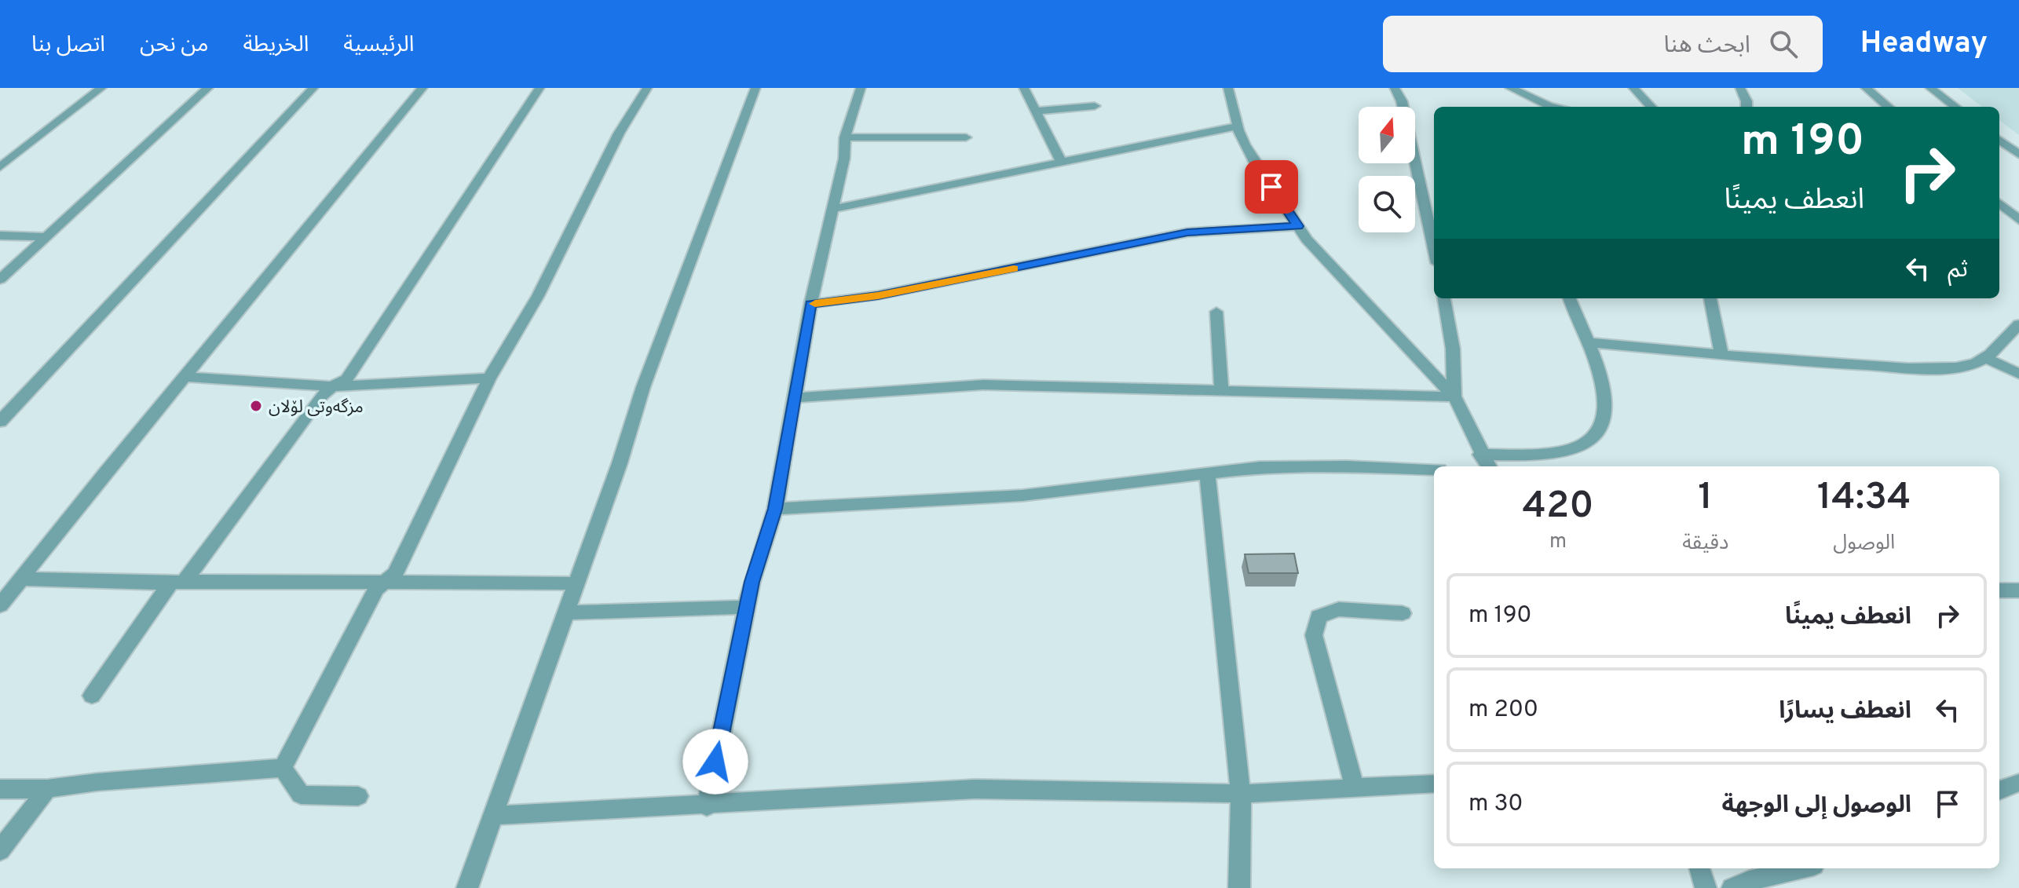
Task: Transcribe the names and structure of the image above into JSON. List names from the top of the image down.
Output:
{
  "places": ["مزگەوتی لۆلان"],
  "north": "top",
  "page": {
    "header": "Headway",
    "search": "ابحث هنا",
    "nav": [
      "الرئيسية",
      "الخريطة",
      "من نحن",
      "اتصل بنا"
    ],
    "turn": ["190 m", "انعطف يمينًا"],
    "then": "ثم",
    "eta": [
      "14:34",
      "الوصول",
      "1",
      "دقيقة",
      "420",
      "m"
    ],
    "list": [
      {
        "name": "انعطف يمينًا",
        "value": "190 m"
      },
      {
        "name": "انعطف يسارًا",
        "value": "200 m"
      },
      {
        "name": "الوصول إلى الوجهة",
        "value": "30 m"
      }
    ]
  }
}
